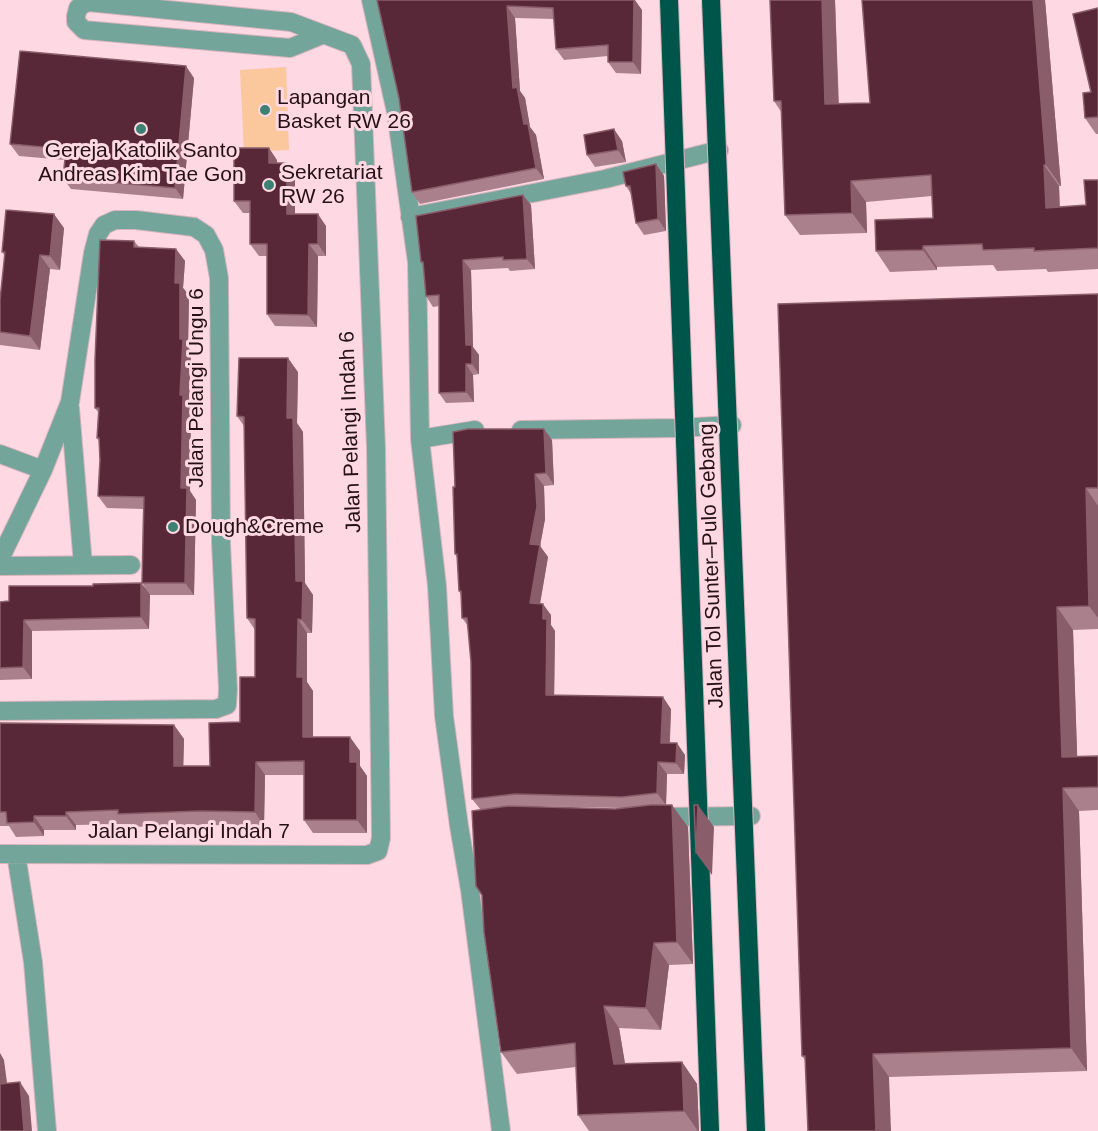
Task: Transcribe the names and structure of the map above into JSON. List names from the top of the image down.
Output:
{
  "streets": {
    "highway": ["Jalan Tol Sunter–Pulo Gebang"],
    "street": ["Jalan Pelangi Ungu 6", "Jalan Pelangi Indah 6", "Jalan Pelangi Indah 7"]
  },
  "crossings": [
    ["Jalan Pelangi Indah 6", "Jalan Pelangi Indah 7"]
  ],
  "places": [
    "Lapangan Basket RW 26",
    "Gereja Katolik Santo Andreas Kim Tae Gon",
    "Sekretariat RW 26",
    "Dough&Creme"
  ]
}
